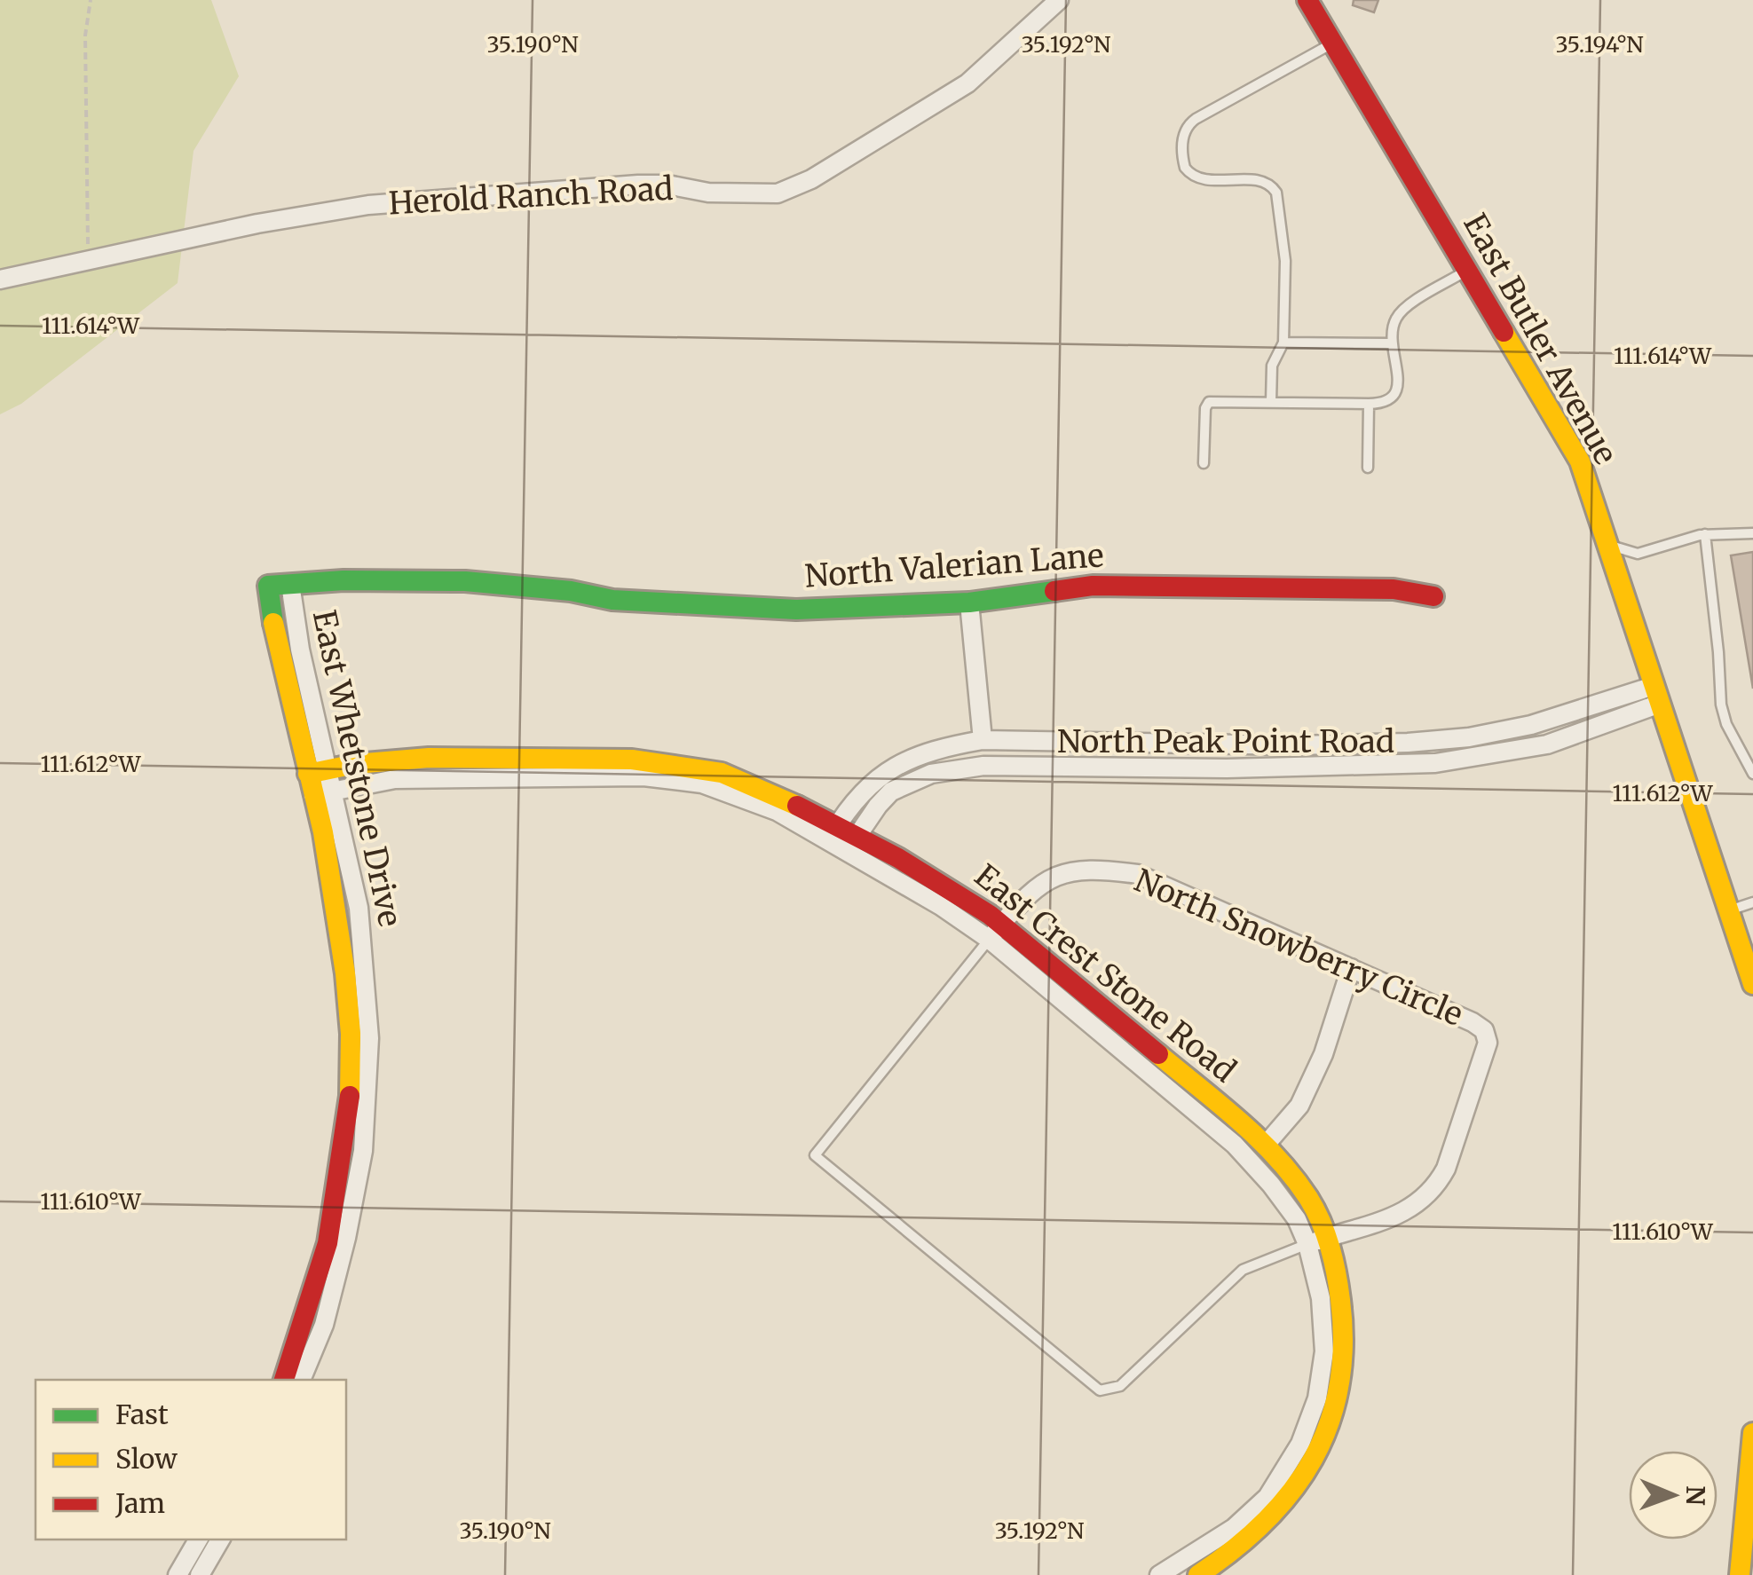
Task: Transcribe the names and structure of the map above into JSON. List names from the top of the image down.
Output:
{
  "streets": {
    "street": [
      "Herold Ranch Road",
      "East Butler Avenue",
      "North Valerian Lane",
      "North Peak Point Road",
      "East Whetstone Drive",
      "North Snowberry Circle",
      "East Crest Stone Road"
    ]
  },
  "crossings": [
    ["East Butler Avenue", "North Peak Point Road"],
    ["North Valerian Lane", "East Whetstone Drive"],
    ["North Peak Point Road", "East Crest Stone Road"],
    ["East Whetstone Drive", "East Crest Stone Road"],
    ["North Snowberry Circle", "East Crest Stone Road"]
  ],
  "legend": ["Fast", "Slow", "Jam"],
  "north": "right",
  "coordinates": [
    "35.190°N",
    "35.192°N",
    "35.194°N",
    "111.614°W",
    "111.612°W",
    "111.610°W"
  ]
}
